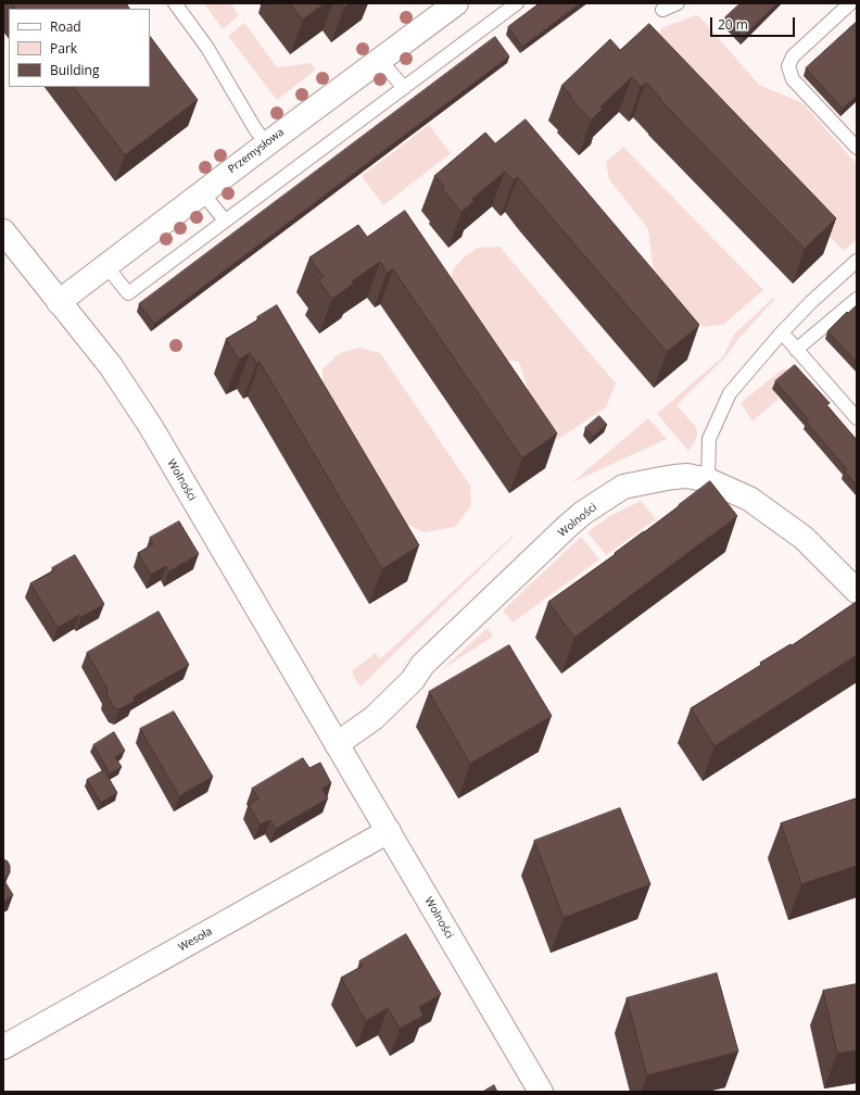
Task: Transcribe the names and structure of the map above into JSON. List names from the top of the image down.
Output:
{
  "streets": {
    "street": ["Przemysłowa", "Wolności", "Wesoła"]
  },
  "crossings": [
    ["Przemysłowa", "Wolności"],
    ["Wolności", "Wesoła"]
  ],
  "legend": ["Road", "Park", "Building"],
  "scale_bar": "20 m"
}
